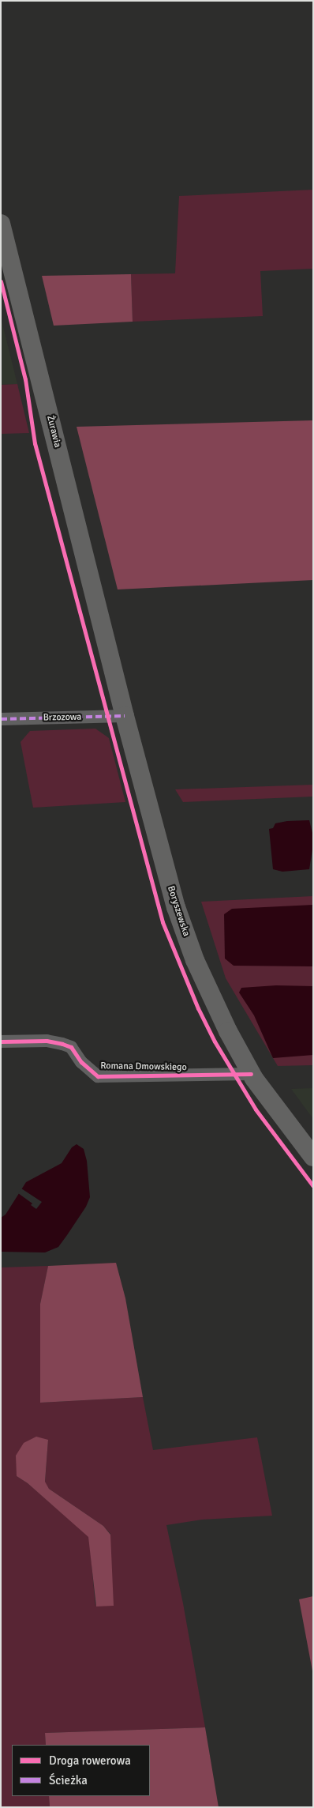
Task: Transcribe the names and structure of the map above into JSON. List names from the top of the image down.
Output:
{
  "streets": {
    "main road": ["Żurawia", "Boryszewska"],
    "street": ["Brzozowa", "Romana Dmowskiego"]
  },
  "crossings": [
    ["Żurawia", "Boryszewska"],
    ["Brzozowa", "Boryszewska"],
    ["Boryszewska", "Romana Dmowskiego"]
  ],
  "legend": ["Droga rowerowa", "Ścieżka"]
}
